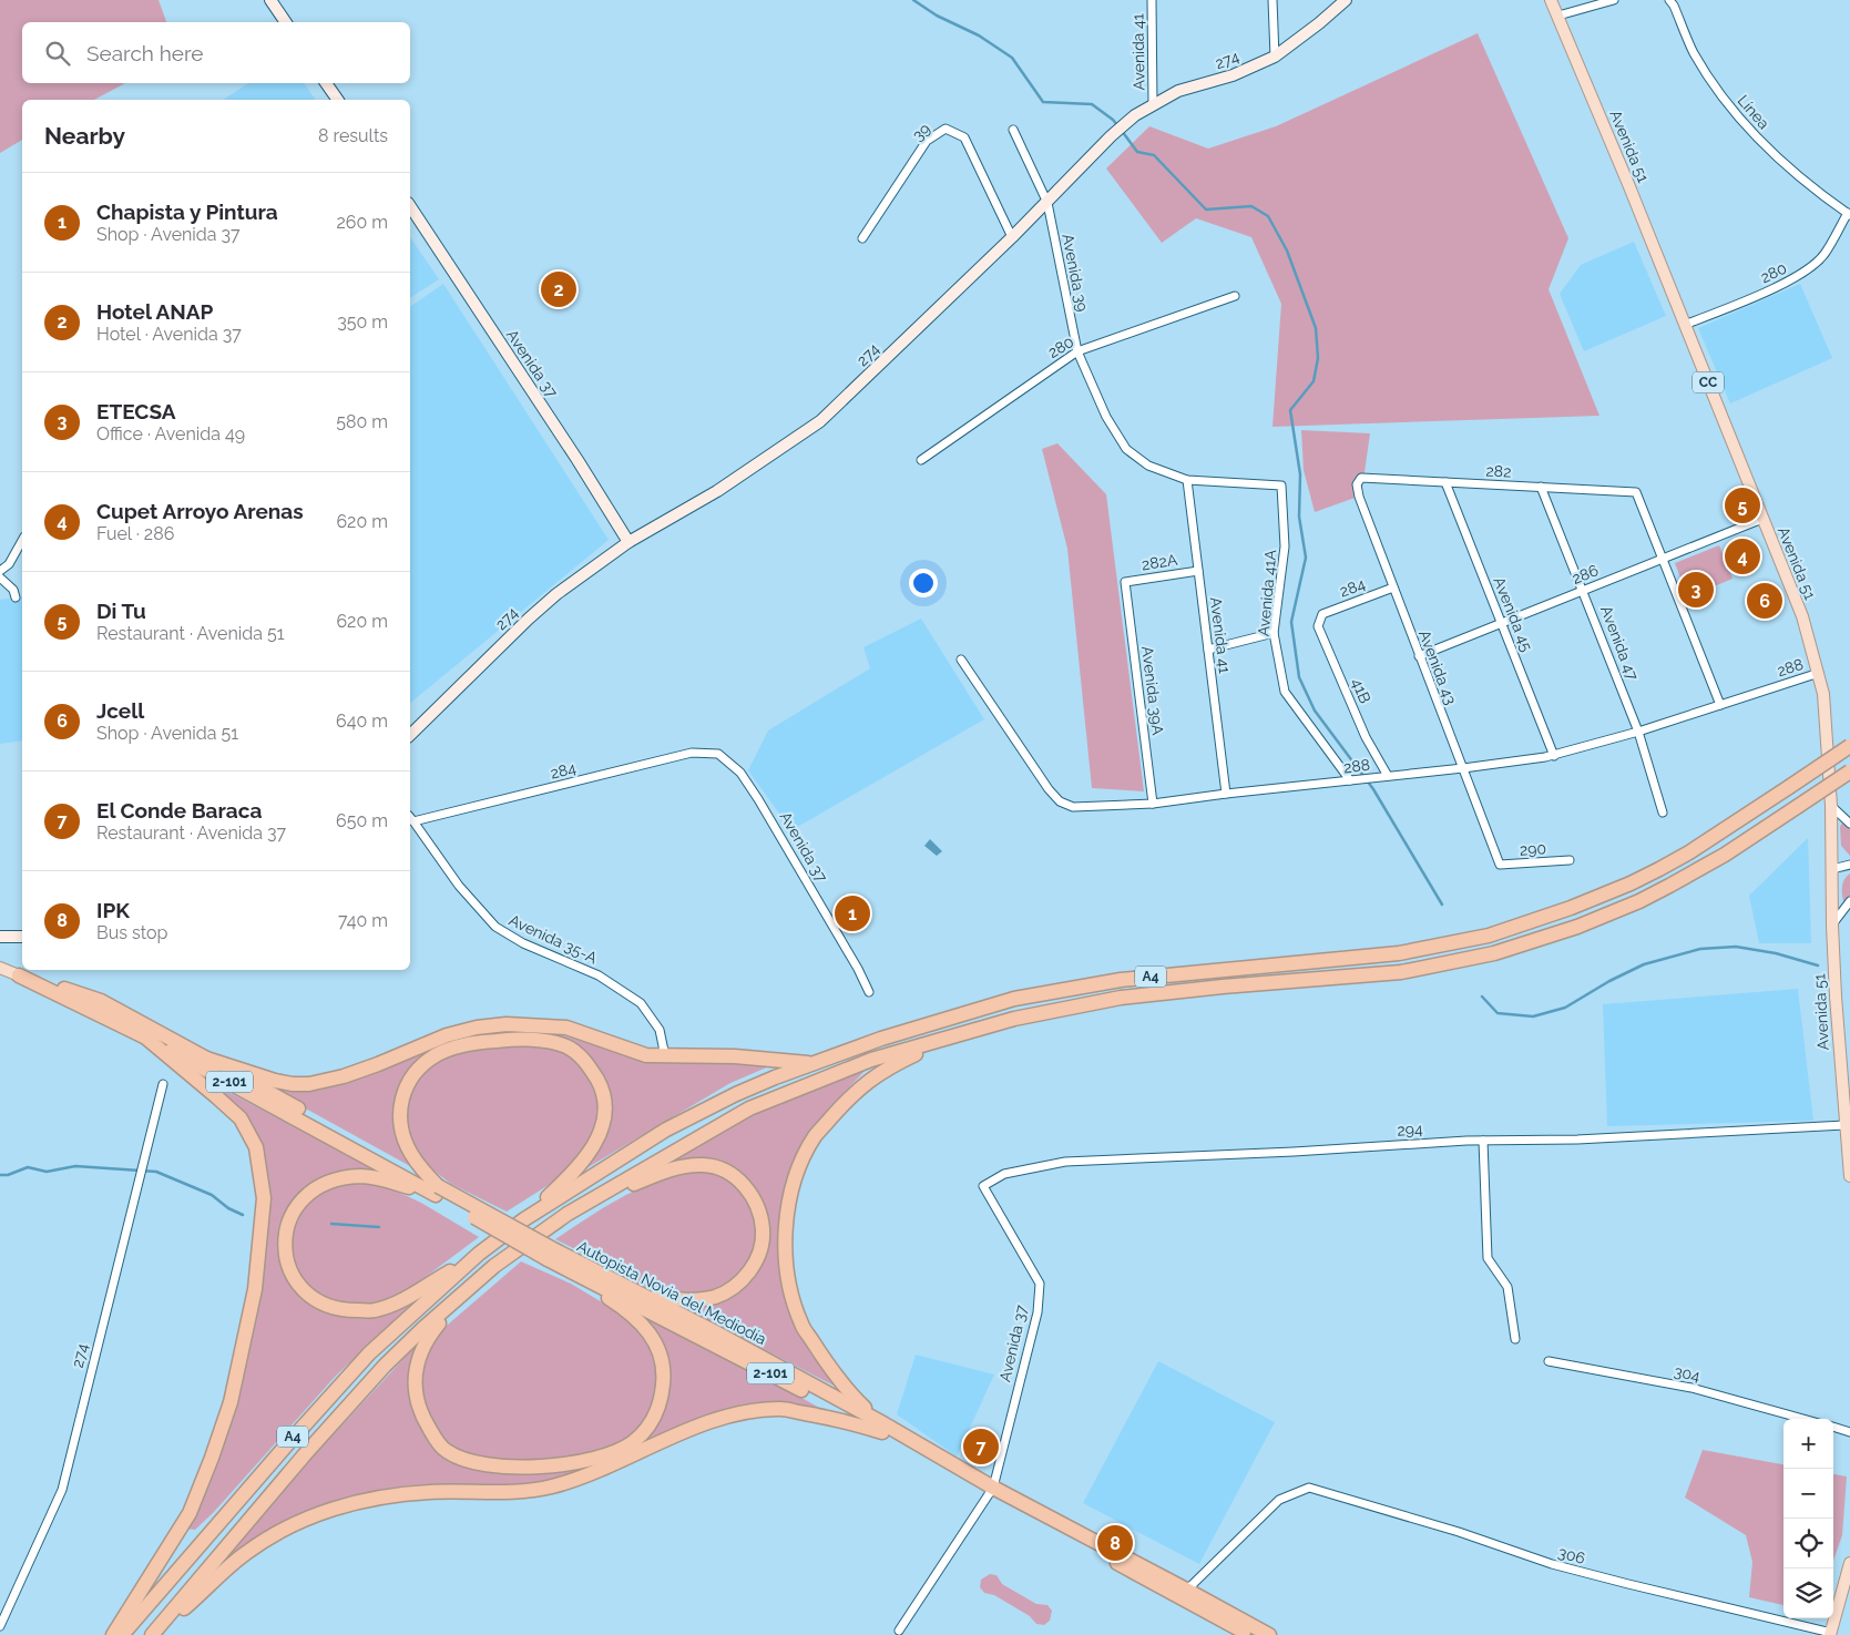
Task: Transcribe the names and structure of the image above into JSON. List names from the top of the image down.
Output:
{
  "streets": {
    "highway": ["A4", "2-101", "Autopista Novia del Mediodía"],
    "main road": ["Avenida 51", "CC"],
    "street": [
      "Avenida 41",
      "274",
      "Línea",
      "39",
      "Avenida 39",
      "280",
      "Avenida 37",
      "282",
      "282A",
      "286",
      "284",
      "Avenida 41A",
      "Avenida 45",
      "Avenida 47",
      "Avenida 43",
      "288",
      "Avenida 39A",
      "41B",
      "290",
      "Avenida 35-A",
      "294",
      "304",
      "306"
    ]
  },
  "crossings": [
    ["Avenida 41", "274"],
    ["Avenida 41", "Avenida 39"],
    ["Avenida 41", "282A"],
    ["Avenida 41", "Avenida 41A"],
    ["Avenida 41", "288"],
    ["274", "39"],
    ["274", "Avenida 39"],
    ["274", "Avenida 37"],
    ["Línea", "280"],
    ["Avenida 51", "280"],
    ["Avenida 51", "286"],
    ["Avenida 51", "288"],
    ["Avenida 51", "294"],
    ["Avenida 39", "280"],
    ["Avenida 39", "Avenida 41A"],
    ["Avenida 37", "284"],
    ["Avenida 37", "294"],
    ["Avenida 37", "Autopista Novia del Mediodía"],
    ["282", "286"],
    ["282", "Avenida 45"],
    ["282", "Avenida 47"],
    ["282", "Avenida 43"],
    ["282A", "Avenida 39A"],
    ["286", "Avenida 45"],
    ["286", "Avenida 47"],
    ["286", "Avenida 43"],
    ["284", "Avenida 43"],
    ["284", "41B"],
    ["284", "Avenida 35-A"],
    ["Avenida 41A", "288"],
    ["Avenida 45", "288"],
    ["Avenida 47", "288"],
    ["Avenida 43", "288"],
    ["Avenida 43", "290"],
    ["288", "Avenida 39A"],
    ["288", "41B"],
    ["2-101", "Autopista Novia del Mediodía"],
    ["Autopista Novia del Mediodía", "306"]
  ],
  "page": {
    "search": "Search here",
    "heading": ["Nearby", "8 results"],
    "list": [
      {
        "mark": "1",
        "name": "Chapista y Pintura",
        "note": "Shop · Avenida 37",
        "value": "260 m"
      },
      {
        "mark": "2",
        "name": "Hotel ANAP",
        "note": "Hotel · Avenida 37",
        "value": "350 m"
      },
      {
        "mark": "3",
        "name": "ETECSA",
        "note": "Office · Avenida 49",
        "value": "580 m"
      },
      {
        "mark": "4",
        "name": "Cupet Arroyo Arenas",
        "note": "Fuel · 286",
        "value": "620 m"
      },
      {
        "mark": "5",
        "name": "Di Tu",
        "note": "Restaurant · Avenida 51",
        "value": "620 m"
      },
      {
        "mark": "6",
        "name": "Jcell",
        "note": "Shop · Avenida 51",
        "value": "640 m"
      },
      {
        "mark": "7",
        "name": "El Conde Baraca",
        "note": "Restaurant · Avenida 37",
        "value": "650 m"
      },
      {
        "mark": "8",
        "name": "IPK",
        "note": "Bus stop",
        "value": "740 m"
      }
    ],
    "pins": [
      "2",
      "5",
      "4",
      "3",
      "6",
      "1",
      "7",
      "8"
    ],
    "map_buttons": ["+", "−"]
  }
}
